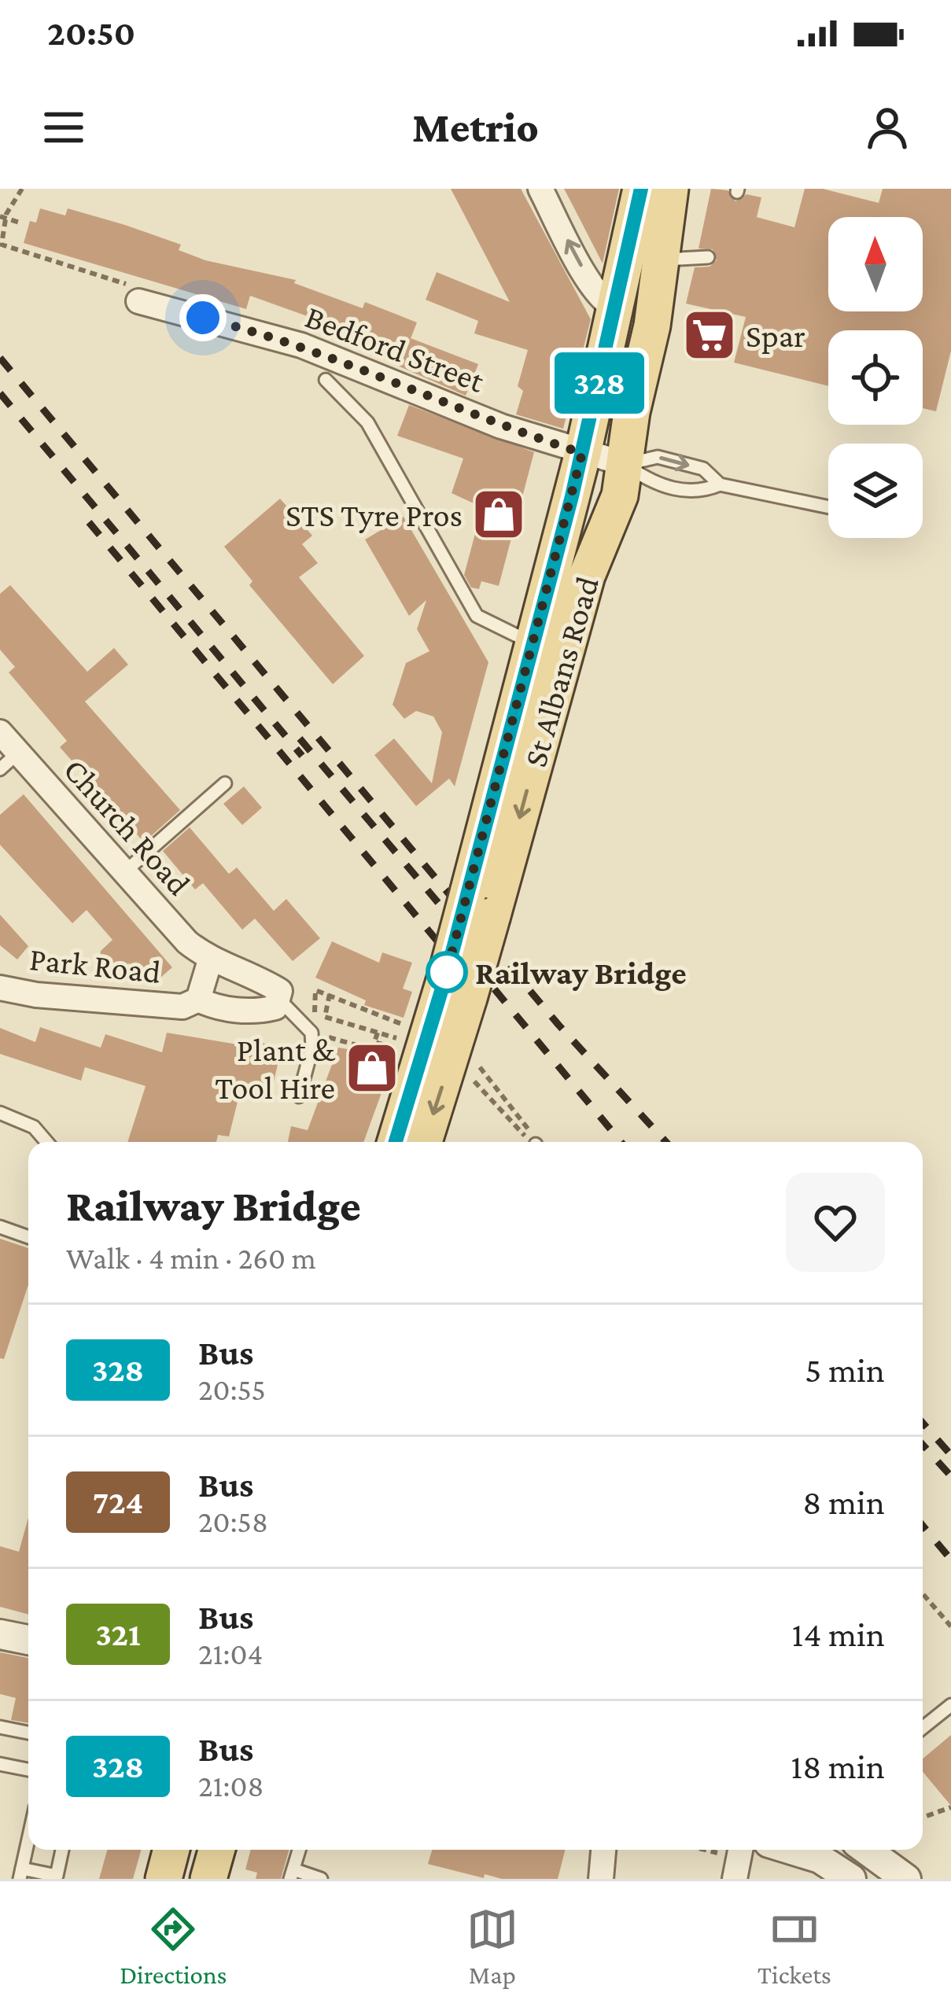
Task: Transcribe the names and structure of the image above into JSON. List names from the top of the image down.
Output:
{
  "streets": {
    "main road": ["St Albans Road"],
    "street": ["Bedford Street", "Church Road", "Park Road"]
  },
  "crossings": [
    ["Bedford Street", "St Albans Road"],
    ["Church Road", "Park Road"]
  ],
  "places": {
    "supermarket": ["Spar"],
    "shop": ["STS Tyre Pros", "Plant & Tool Hire"],
    "other": ["Railway Bridge"]
  },
  "lines": ["bus line 328"],
  "north": "top",
  "page": {
    "status": "20:50",
    "header": "Metrio",
    "on_map": "328",
    "heading": ["Railway Bridge", "Walk · 4 min · 260 m"],
    "list": [
      {
        "mark": "328",
        "name": "Bus",
        "note": "20:55",
        "value": "5 min"
      },
      {
        "mark": "724",
        "name": "Bus",
        "note": "20:58",
        "value": "8 min"
      },
      {
        "mark": "321",
        "name": "Bus",
        "note": "21:04",
        "value": "14 min"
      },
      {
        "mark": "328",
        "name": "Bus",
        "note": "21:08",
        "value": "18 min"
      }
    ],
    "tabs": ["Directions", "Map", "Tickets"]
  }
}
